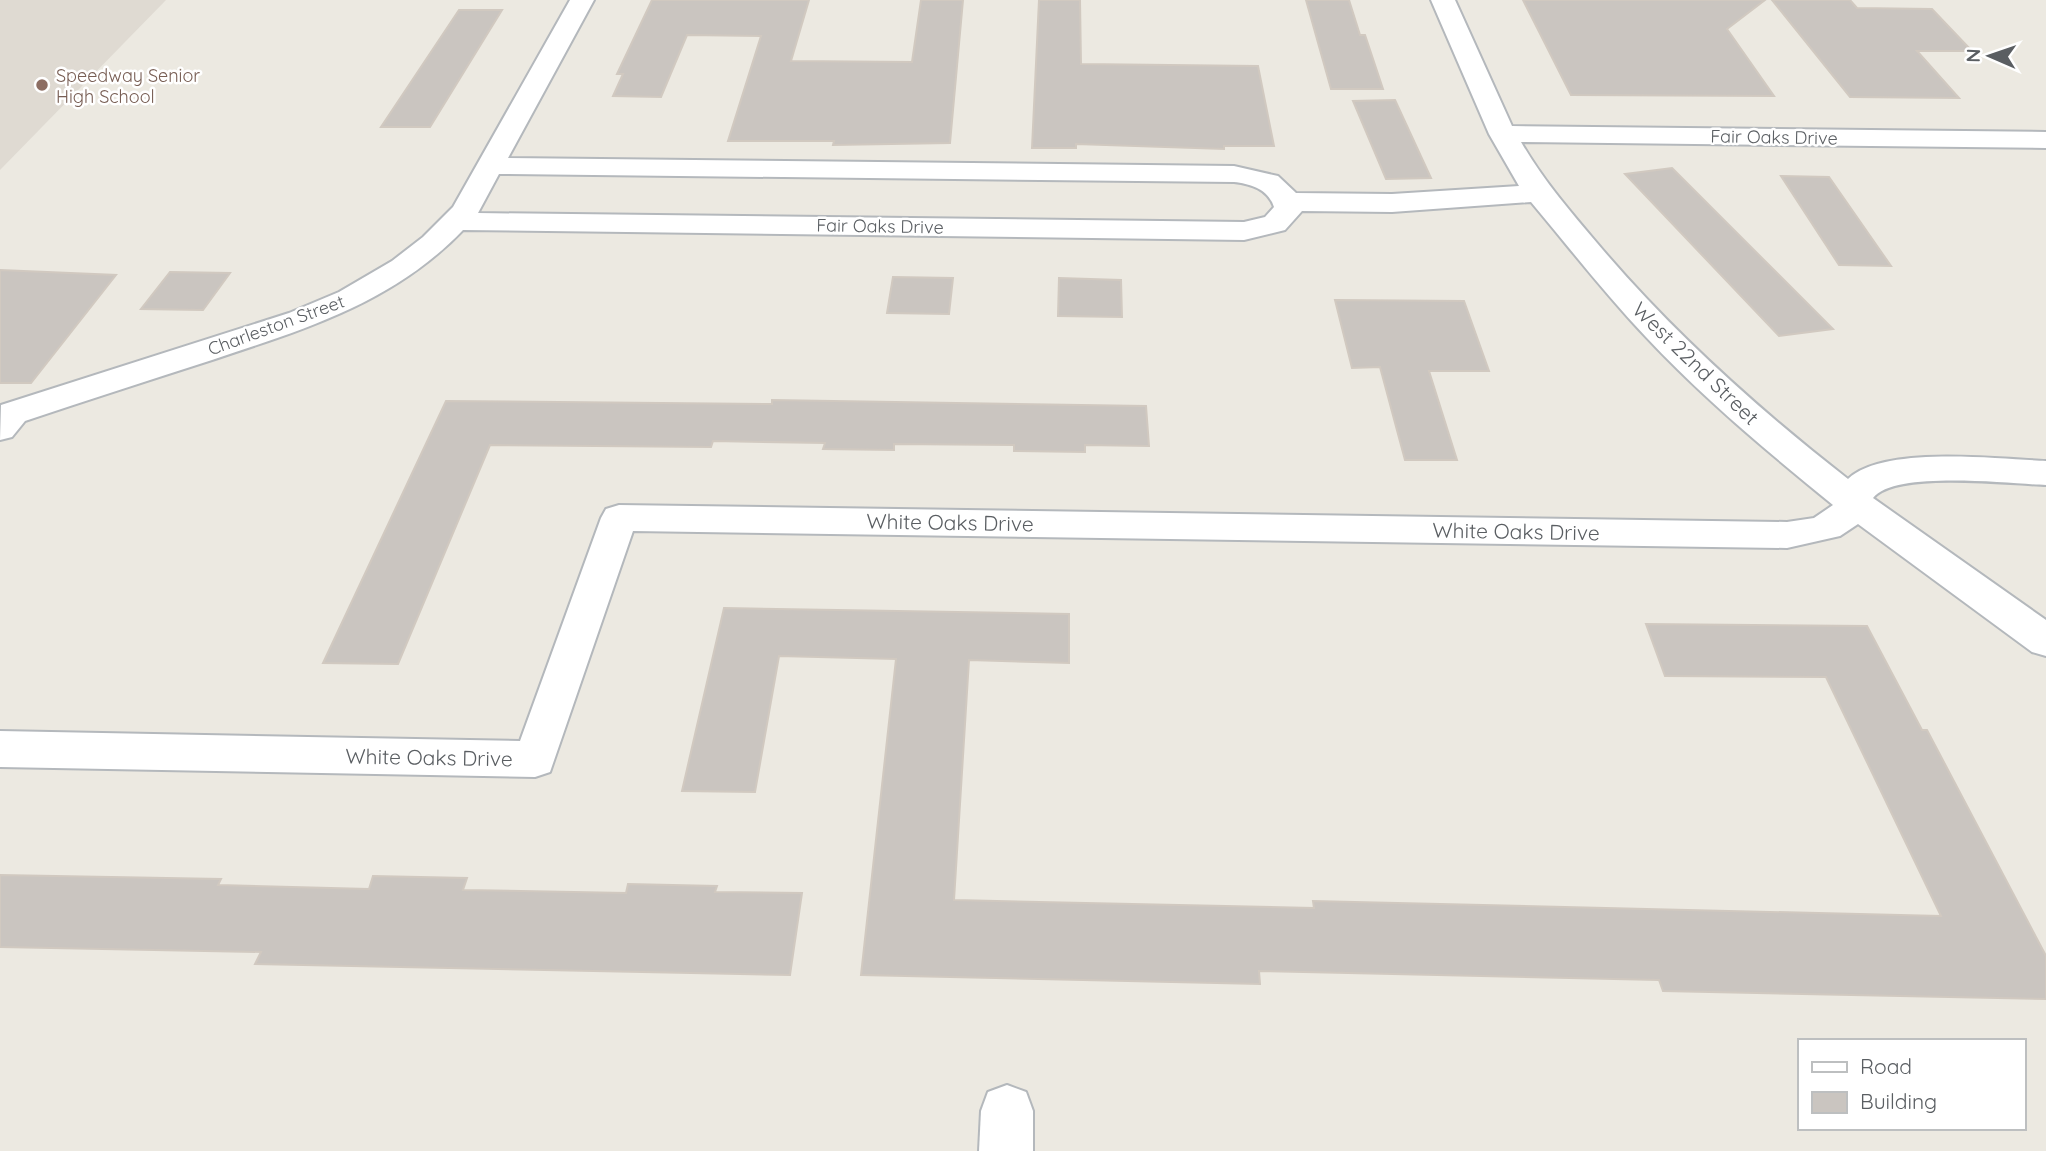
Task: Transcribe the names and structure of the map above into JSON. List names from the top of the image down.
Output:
{
  "streets": {
    "street": [
      "Fair Oaks Drive",
      "Charleston Street",
      "West 22nd Street",
      "White Oaks Drive"
    ]
  },
  "crossings": [
    ["Fair Oaks Drive", "Charleston Street"],
    ["Fair Oaks Drive", "West 22nd Street"],
    ["West 22nd Street", "White Oaks Drive"]
  ],
  "places": ["Speedway Senior High School"],
  "legend": ["Road", "Building"],
  "north": "left"
}
